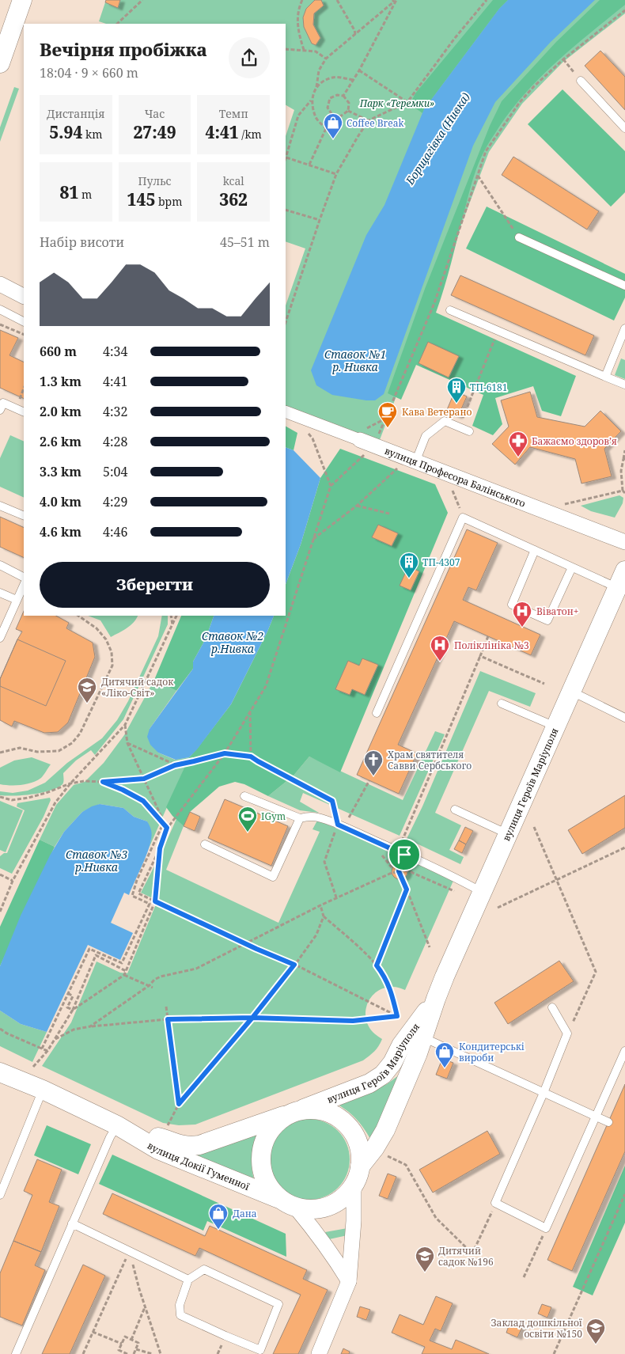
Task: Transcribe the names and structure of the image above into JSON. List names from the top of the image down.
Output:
{
  "streets": {
    "street": ["вулиця Професора Балінського", "вулиця Героїв Маріуполя", "вулиця Докії Гуменної"]
  },
  "crossings": [
    ["вулиця Героїв Маріуполя", "вулиця Докії Гуменної"]
  ],
  "water": [
    "Борщагівка (Нивка)",
    "Ставок №1 р. Нивка",
    "Ставок №2 р.Нивка",
    "Ставок №3 р.Нивка"
  ],
  "parks": ["Парк «Теремки»"],
  "places": {
    "shop": ["Coffee Break", "Кондитерські вироби", "Дана"],
    "building": ["ТП-6181", "ТП-4307"],
    "cafe": ["Кава Ветерано"],
    "pharmacy": ["Бажаємо здоровʼя"],
    "hospital": ["Віватон+", "Поліклініка №3"],
    "school or university": ["Дитячий садок «Ліко-Світ»", "Дитячий садок №196", "Заклад дошкільної освіти №150"],
    "church": ["Храм святителя Савви Сербського"],
    "sports": ["IGym"]
  },
  "page": {
    "heading": ["Вечірня пробіжка", "18:04 · 9 × 660 m"],
    "stats": [
      ["Дистанція", "5.94 km"],
      ["Час", "27:49"],
      ["Темп", "4:41 /km"],
      ["81 m"],
      ["Пульс", "145 bpm"],
      ["kcal", "362"]
    ],
    "chart": ["Набір висоти", "45–51 m"],
    "list": [
      {
        "name": "660 m",
        "note": "4:34"
      },
      {
        "name": "1.3 km",
        "note": "4:41"
      },
      {
        "name": "2.0 km",
        "note": "4:32"
      },
      {
        "name": "2.6 km",
        "note": "4:28"
      },
      {
        "name": "3.3 km",
        "note": "5:04"
      },
      {
        "name": "4.0 km",
        "note": "4:29"
      },
      {
        "name": "4.6 km",
        "note": "4:46"
      }
    ],
    "buttons": "Зберегти"
  }
}
